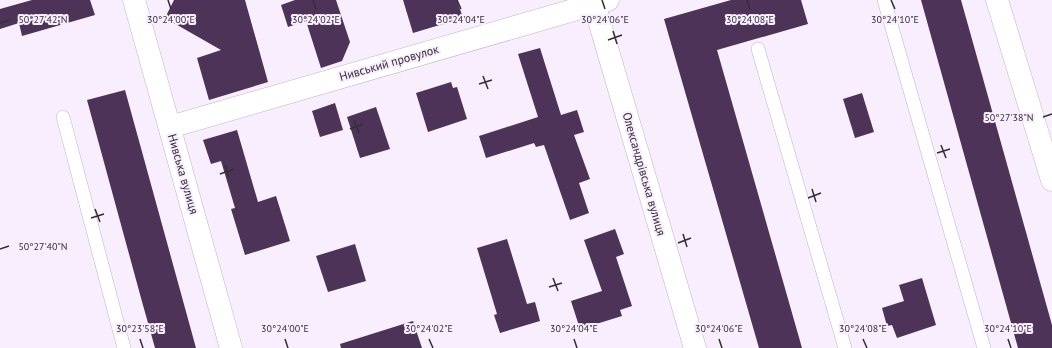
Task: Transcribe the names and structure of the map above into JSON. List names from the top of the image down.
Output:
{
  "streets": {
    "street": ["Нивський провулок", "Нивська вулиця", "Олександрівська вулиця"]
  },
  "crossings": [
    ["Нивський провулок", "Нивська вулиця"],
    ["Нивський провулок", "Олександрівська вулиця"]
  ],
  "coordinates": [
    "30°24'00\"E",
    "30°24'02\"E",
    "30°24'04\"E",
    "30°24'06\"E",
    "30°24'08\"E",
    "30°24'10\"E",
    "50°27'42\"N",
    "50°27'38\"N",
    "50°27'40\"N",
    "30°23'58\"E"
  ]
}
